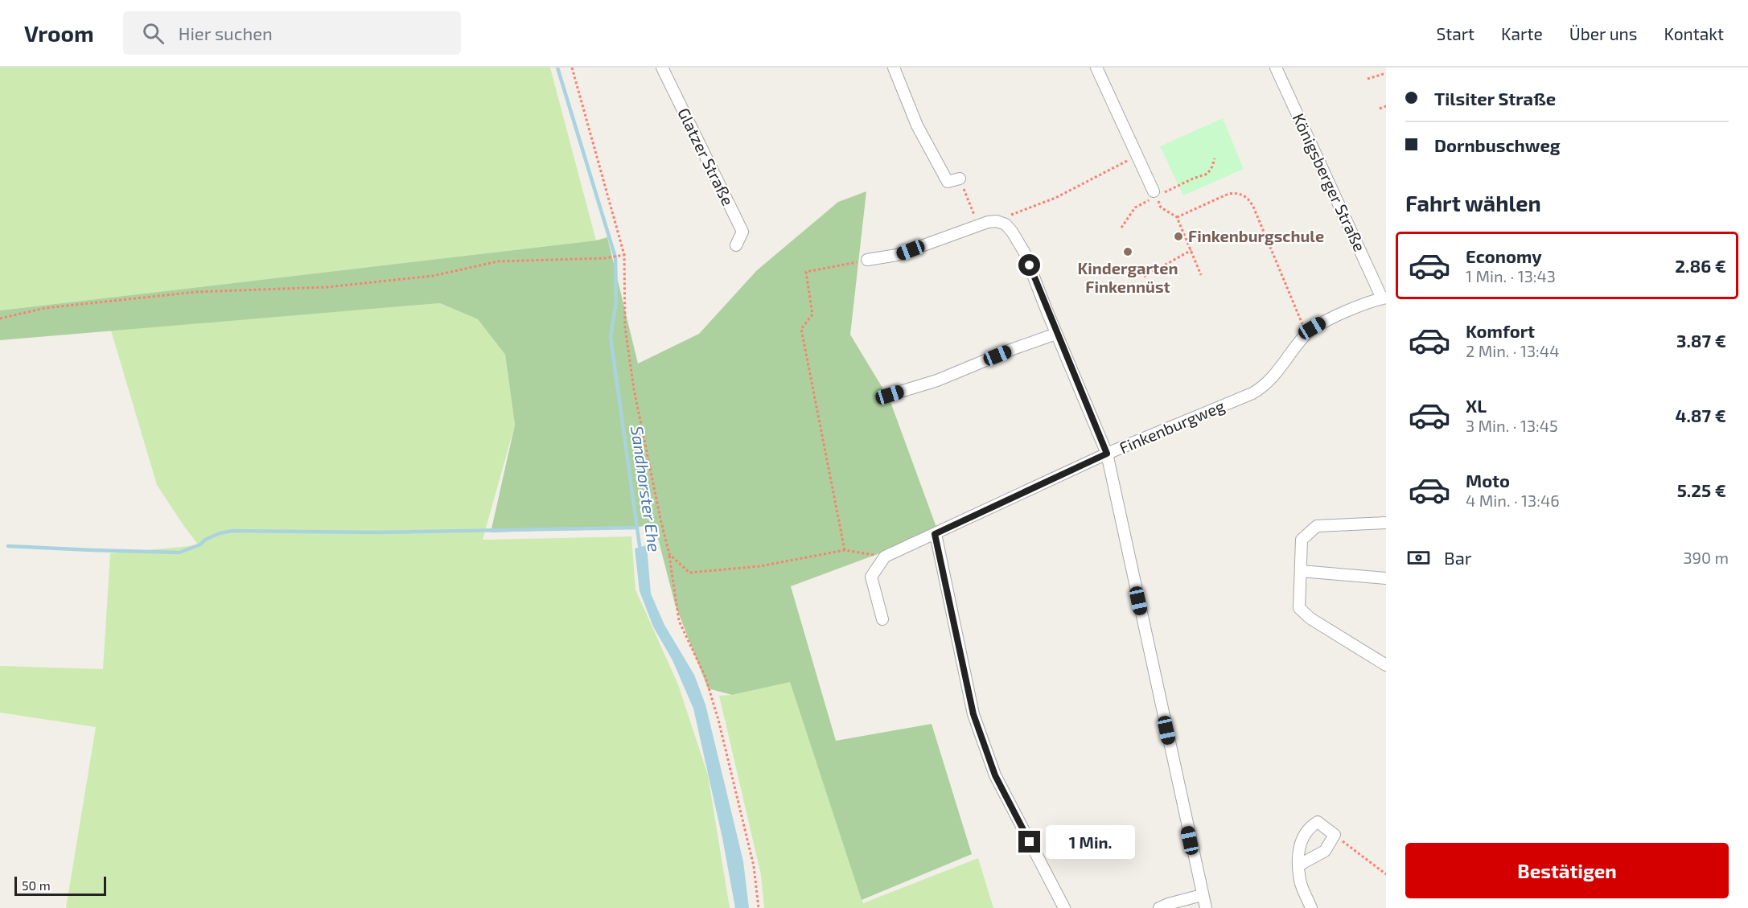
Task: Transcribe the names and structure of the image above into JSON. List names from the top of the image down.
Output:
{
  "streets": {
    "street": ["Glatzer Straße", "Königsberger Straße", "Finkenburgweg"]
  },
  "crossings": [
    ["Königsberger Straße", "Finkenburgweg"]
  ],
  "water": ["Sandhorster Ehe"],
  "places": ["Finkenburgschule", "Kindergarten Finkennüst"],
  "scale_bar": "50 m",
  "page": {
    "header": "Vroom",
    "search": "Hier suchen",
    "nav": [
      "Start",
      "Karte",
      "Über uns",
      "Kontakt"
    ],
    "banner": ["Tilsiter Straße", "Dornbuschweg"],
    "heading": "Fahrt wählen",
    "list": [
      {
        "name": "Economy",
        "note": "1 Min. · 13:43",
        "value": "2.86 €"
      },
      {
        "name": "Komfort",
        "note": "2 Min. · 13:44",
        "value": "3.87 €"
      },
      {
        "name": "XL",
        "note": "3 Min. · 13:45",
        "value": "4.87 €"
      },
      {
        "name": "Moto",
        "note": "4 Min. · 13:46",
        "value": "5.25 €"
      }
    ],
    "pay": ["Bar", "390 m"],
    "bubble": "1 Min.",
    "buttons": "Bestätigen",
    "scale": "50 m"
  }
}
